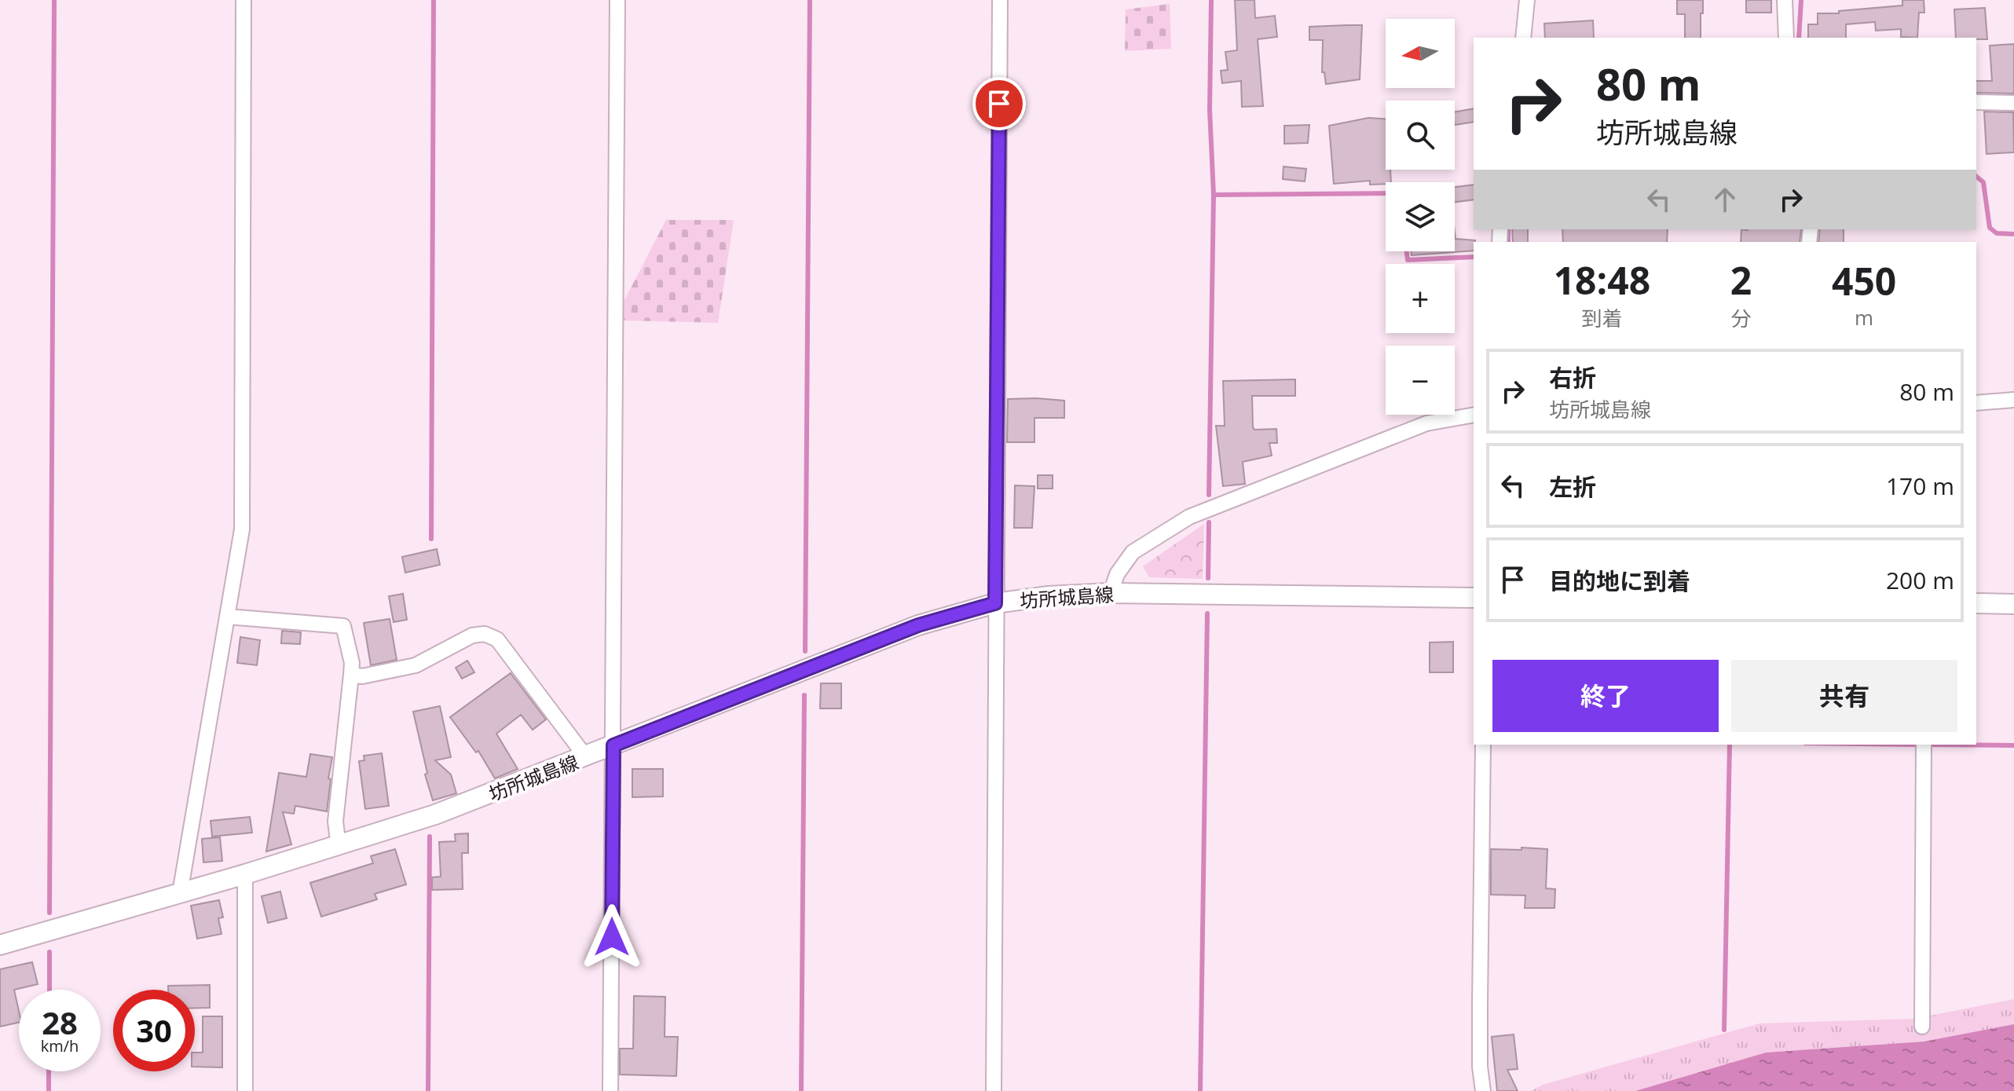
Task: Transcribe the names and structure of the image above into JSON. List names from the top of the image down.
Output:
{
  "streets": {
    "main road": ["坊所城島線"]
  },
  "north": "left",
  "page": {
    "map_buttons": ["+", "−"],
    "turn": ["80 m", "坊所城島線"],
    "eta": [
      "18:48",
      "到着",
      "2",
      "分",
      "450",
      "m"
    ],
    "list": [
      {
        "name": "右折",
        "note": "坊所城島線",
        "value": "80 m"
      },
      {
        "name": "左折",
        "value": "170 m"
      },
      {
        "name": "目的地に到着",
        "value": "200 m"
      }
    ],
    "buttons": ["終了", "共有"],
    "speed": "28 km/h",
    "limit": "30"
  }
}
